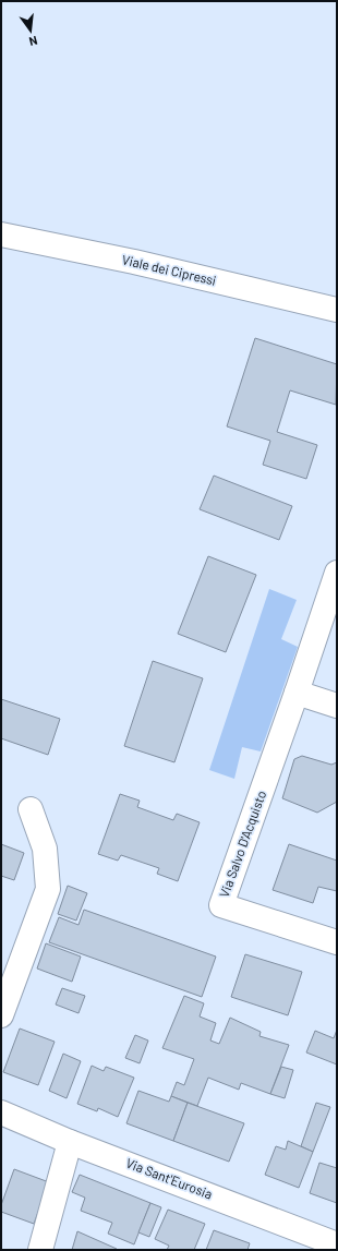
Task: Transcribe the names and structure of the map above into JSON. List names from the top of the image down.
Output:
{
  "streets": {
    "street": ["Viale dei Cipressi", "Via Salvo D'Acquisto", "Via Sant'Eurosia"]
  },
  "north": "bottom"
}
